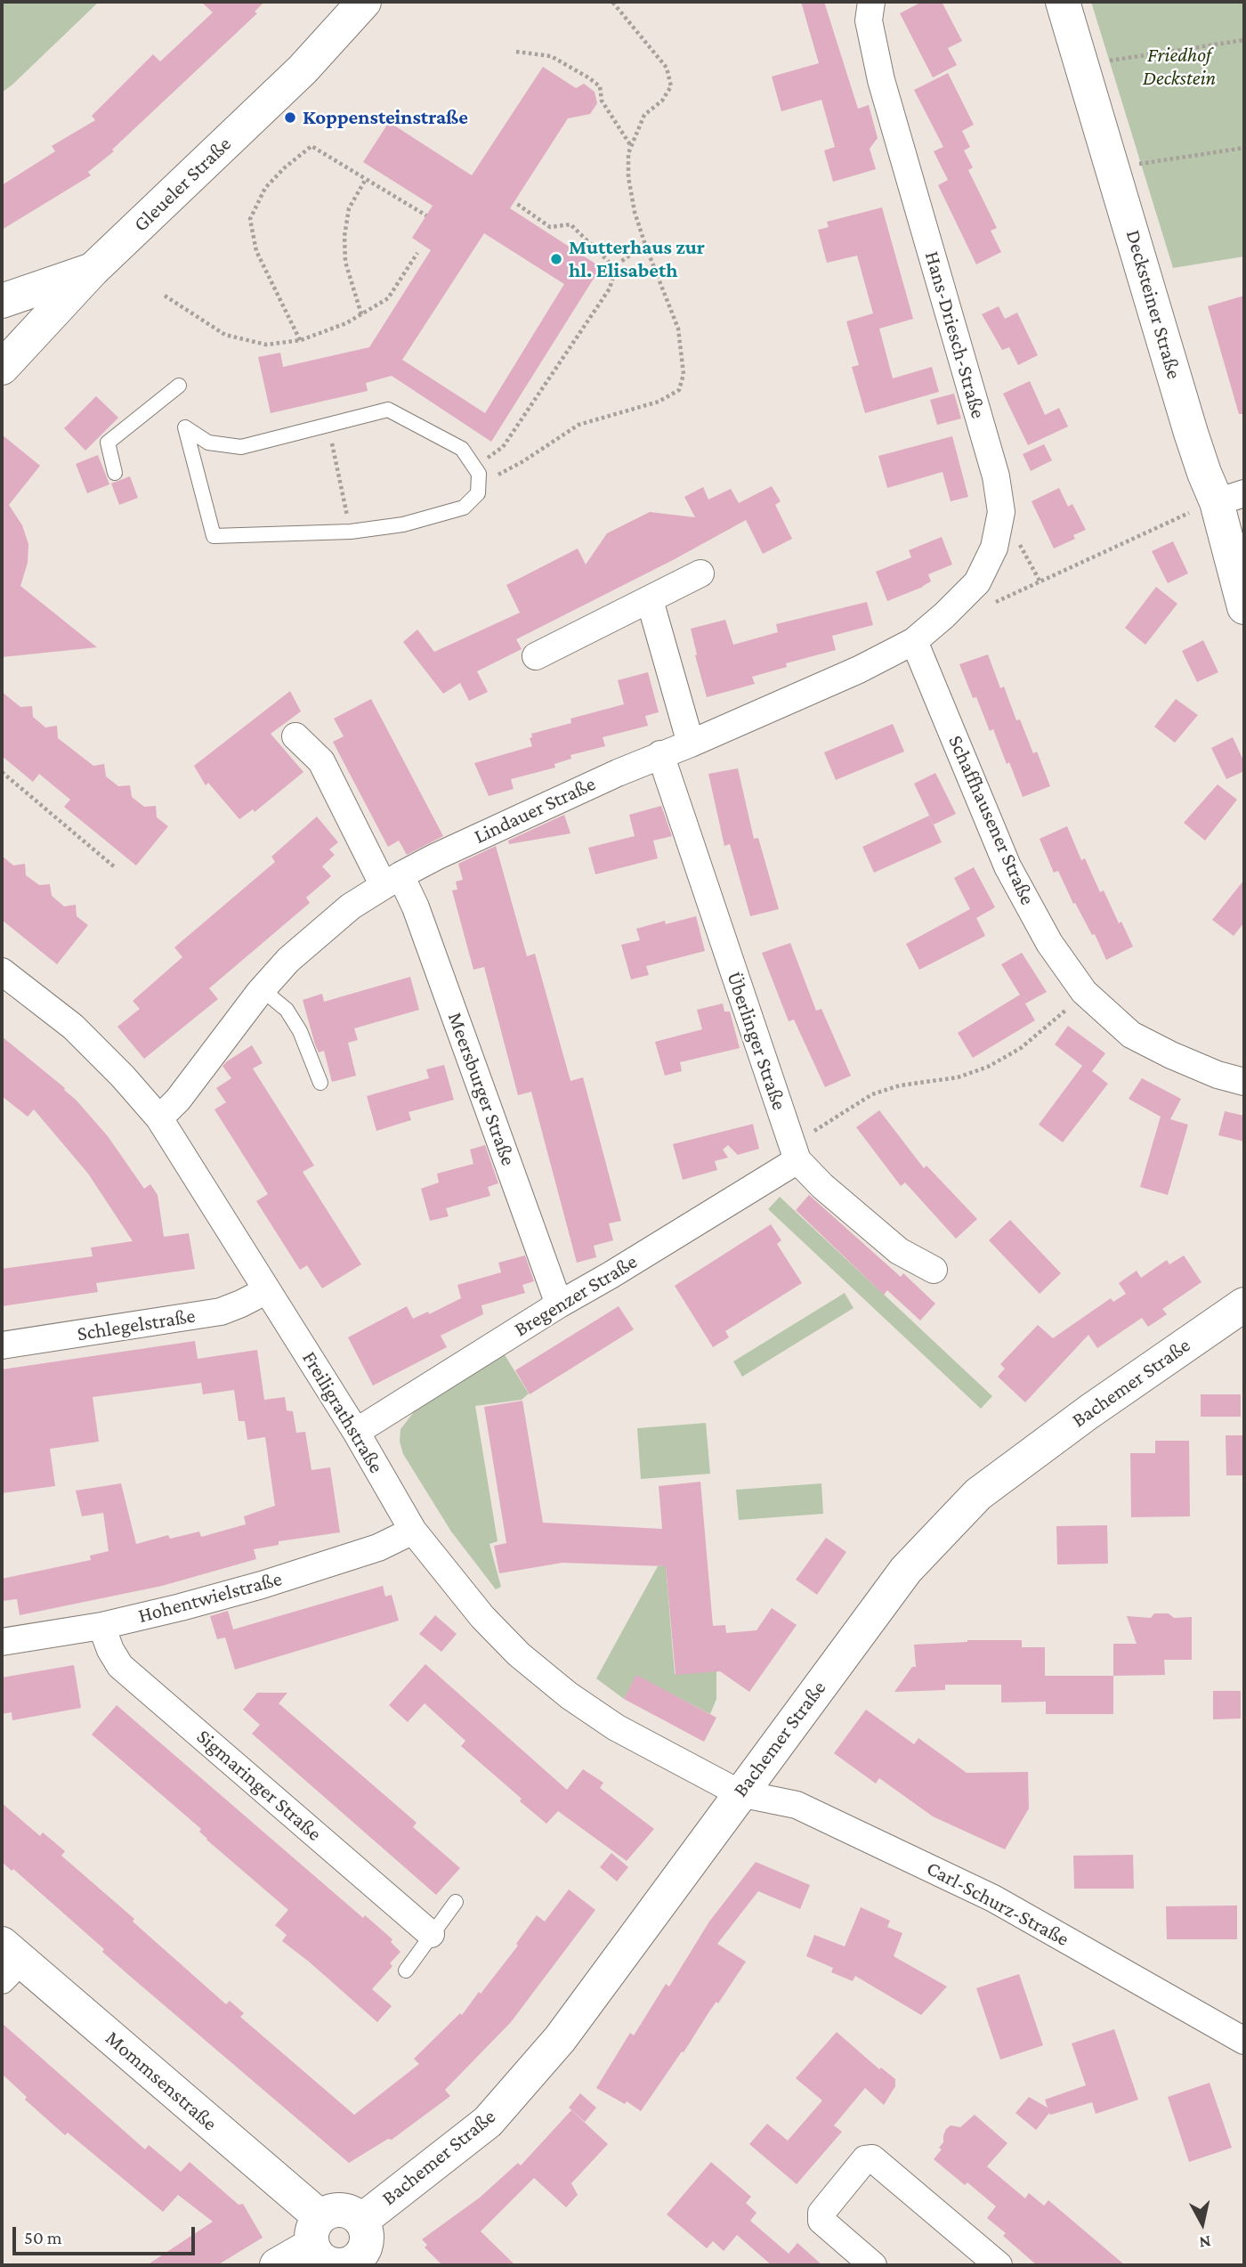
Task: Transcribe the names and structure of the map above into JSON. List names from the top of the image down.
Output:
{
  "streets": {
    "street": [
      "Gleueler Straße",
      "Decksteiner Straße",
      "Hans-Driesch-Straße",
      "Lindauer Straße",
      "Schaffhausener Straße",
      "Überlinger Straße",
      "Meersburger Straße",
      "Bregenzer Straße",
      "Schlegelstraße",
      "Bachemer Straße",
      "Freiligrathstraße",
      "Hohentwielstraße",
      "Sigmaringer Straße",
      "Carl-Schurz-Straße",
      "Mommsenstraße"
    ]
  },
  "crossings": [
    ["Hans-Driesch-Straße", "Lindauer Straße"],
    ["Hans-Driesch-Straße", "Schaffhausener Straße"],
    ["Lindauer Straße", "Schaffhausener Straße"],
    ["Lindauer Straße", "Überlinger Straße"],
    ["Lindauer Straße", "Meersburger Straße"],
    ["Lindauer Straße", "Freiligrathstraße"],
    ["Überlinger Straße", "Bregenzer Straße"],
    ["Meersburger Straße", "Bregenzer Straße"],
    ["Bregenzer Straße", "Freiligrathstraße"],
    ["Schlegelstraße", "Freiligrathstraße"],
    ["Bachemer Straße", "Freiligrathstraße"],
    ["Bachemer Straße", "Carl-Schurz-Straße"],
    ["Bachemer Straße", "Mommsenstraße"],
    ["Freiligrathstraße", "Hohentwielstraße"],
    ["Freiligrathstraße", "Carl-Schurz-Straße"],
    ["Hohentwielstraße", "Sigmaringer Straße"]
  ],
  "parks": ["Friedhof Deckstein"],
  "places": ["Koppensteinstraße", "Mutterhaus zur hl. Elisabeth"],
  "scale_bar": "50 m",
  "north": "bottom"
}
